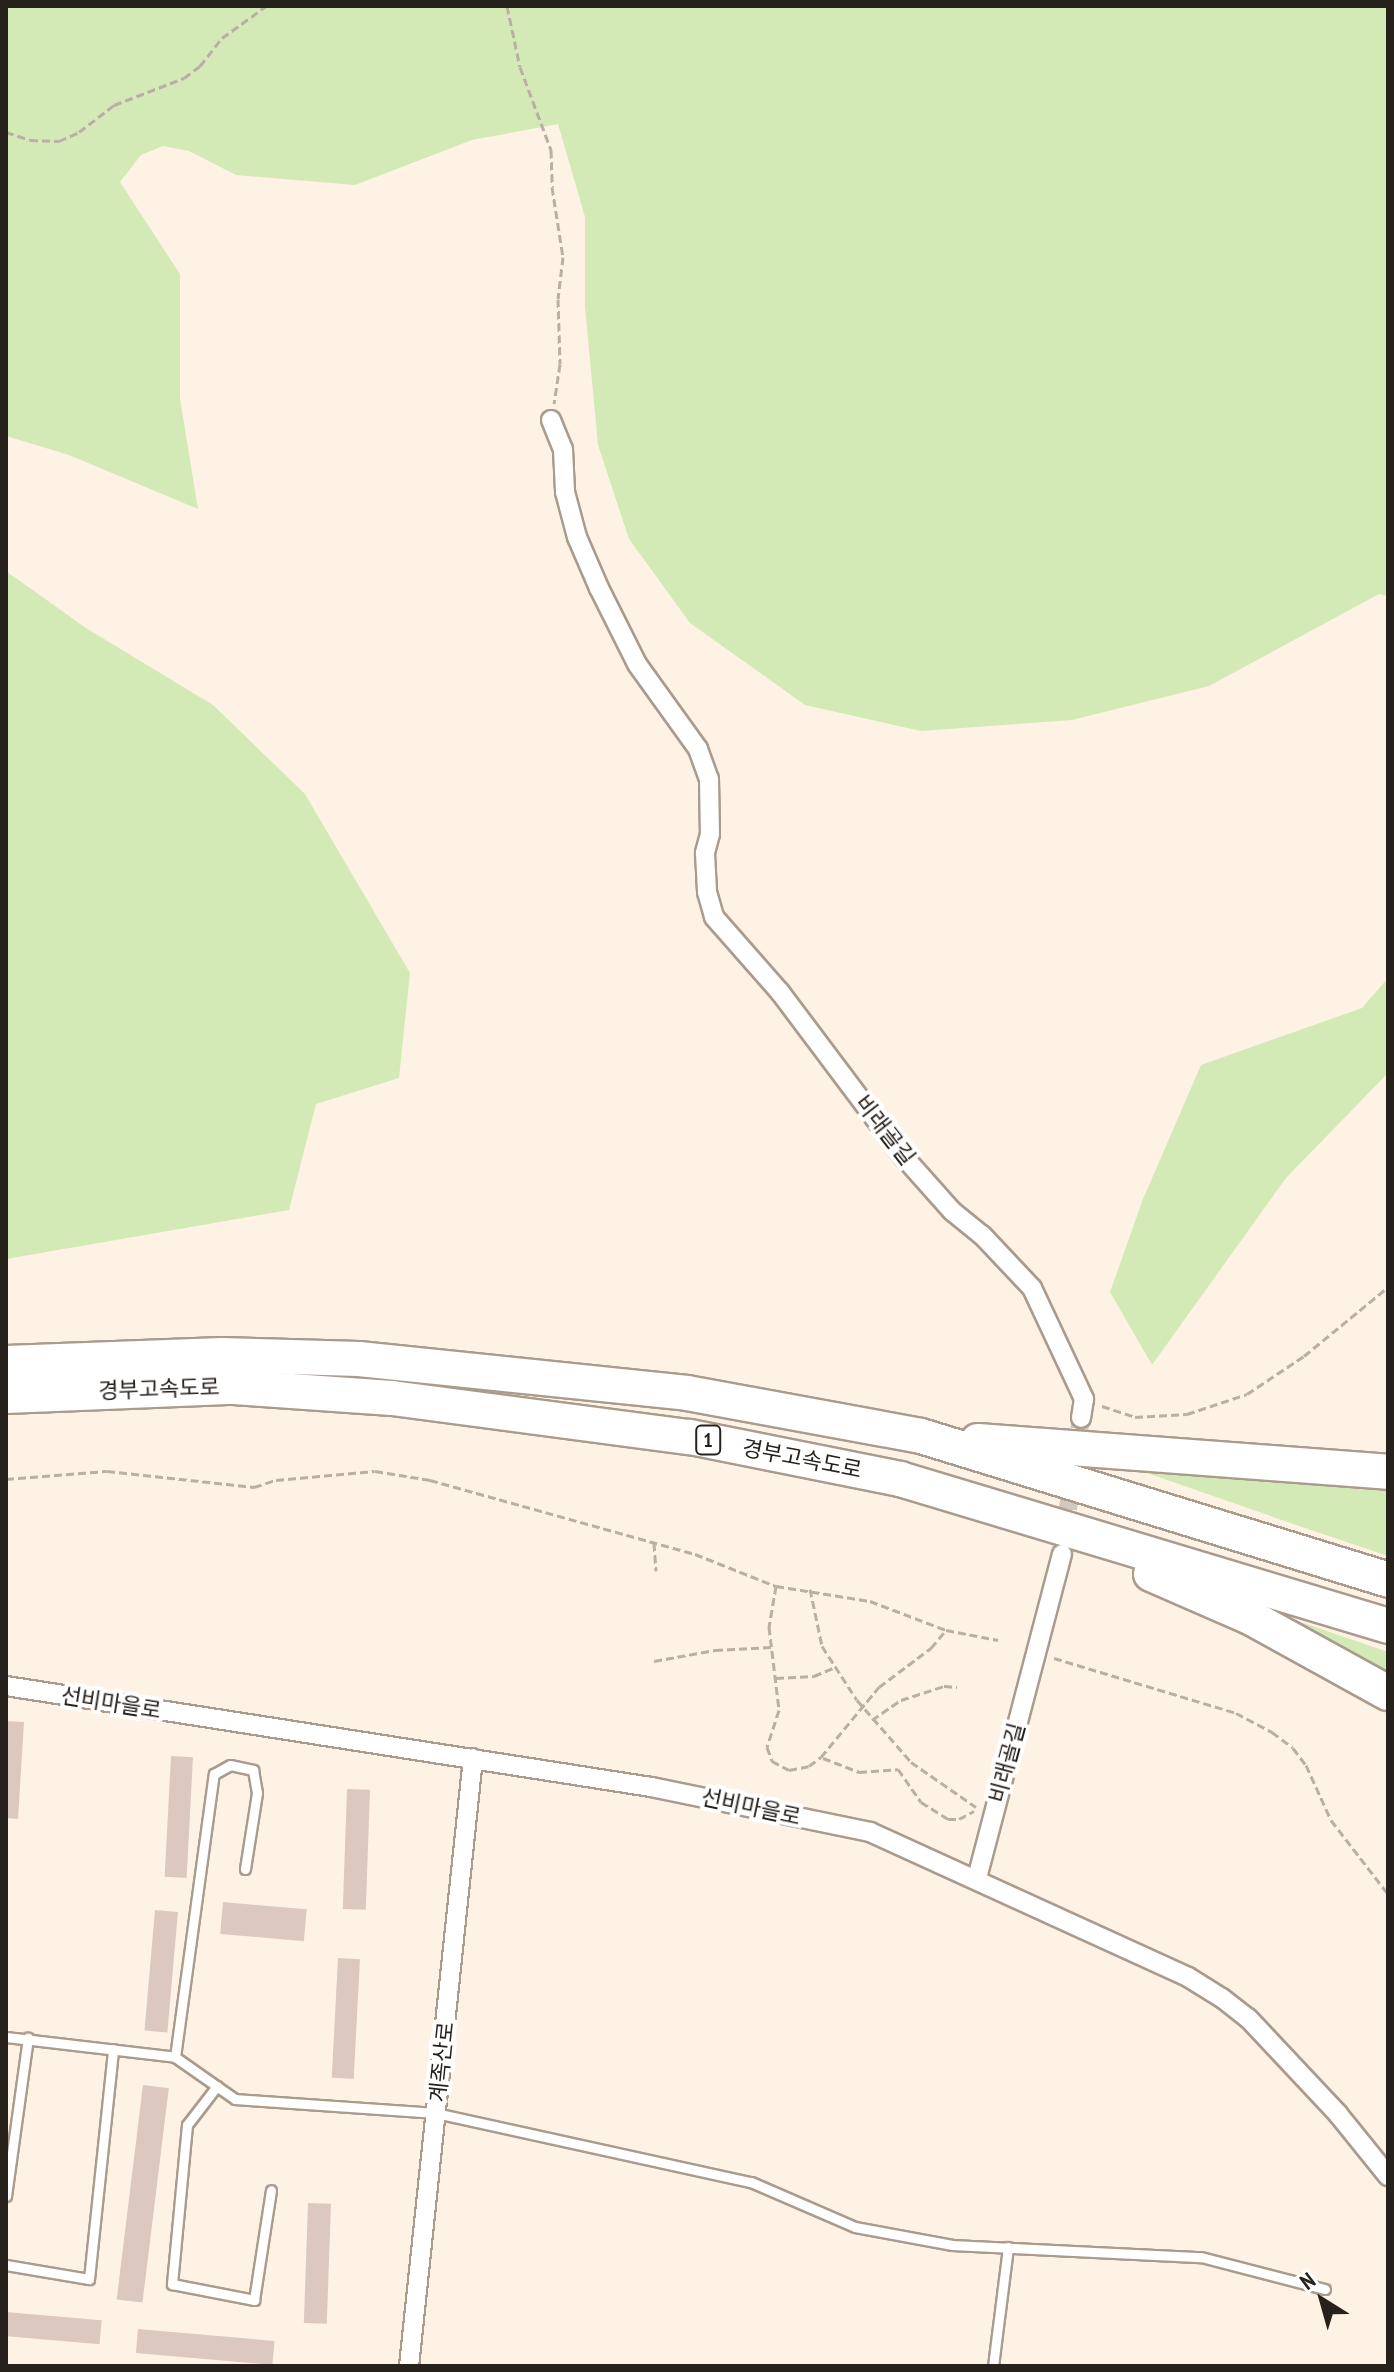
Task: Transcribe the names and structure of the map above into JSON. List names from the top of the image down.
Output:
{
  "streets": {
    "highway": ["경부고속도로", "1"],
    "street": ["비래골길", "선비마을로", "계족산로"]
  },
  "crossings": [
    ["비래골길", "선비마을로"],
    ["선비마을로", "계족산로"]
  ],
  "north": "top left"
}
